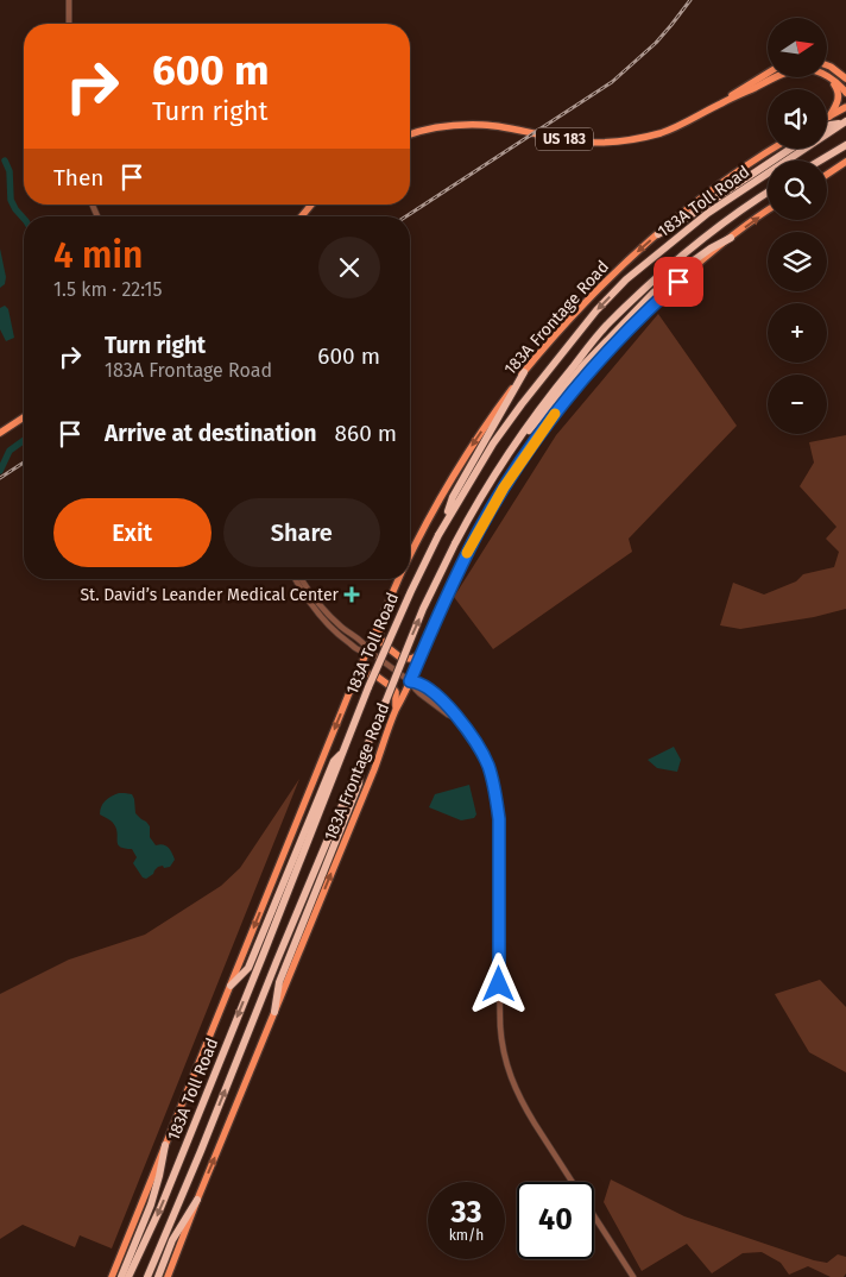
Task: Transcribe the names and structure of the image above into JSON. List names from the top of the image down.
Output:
{
  "streets": {
    "highway": ["183A Toll Road"],
    "main road": ["US 183", "183A Frontage Road"]
  },
  "places": {
    "health": ["St. David’s Leander Medical Center"]
  },
  "north": "right",
  "page": {
    "map_buttons": ["+", "−"],
    "turn": ["600 m", "Turn right"],
    "then": "Then",
    "heading": ["4 min", "1.5 km · 22:15"],
    "list": [
      {
        "name": "Turn right",
        "note": "183A Frontage Road",
        "value": "600 m"
      },
      {
        "name": "Arrive at destination",
        "value": "860 m"
      }
    ],
    "buttons": ["Exit", "Share"],
    "speed": "33 km/h",
    "limit": "40"
  }
}
